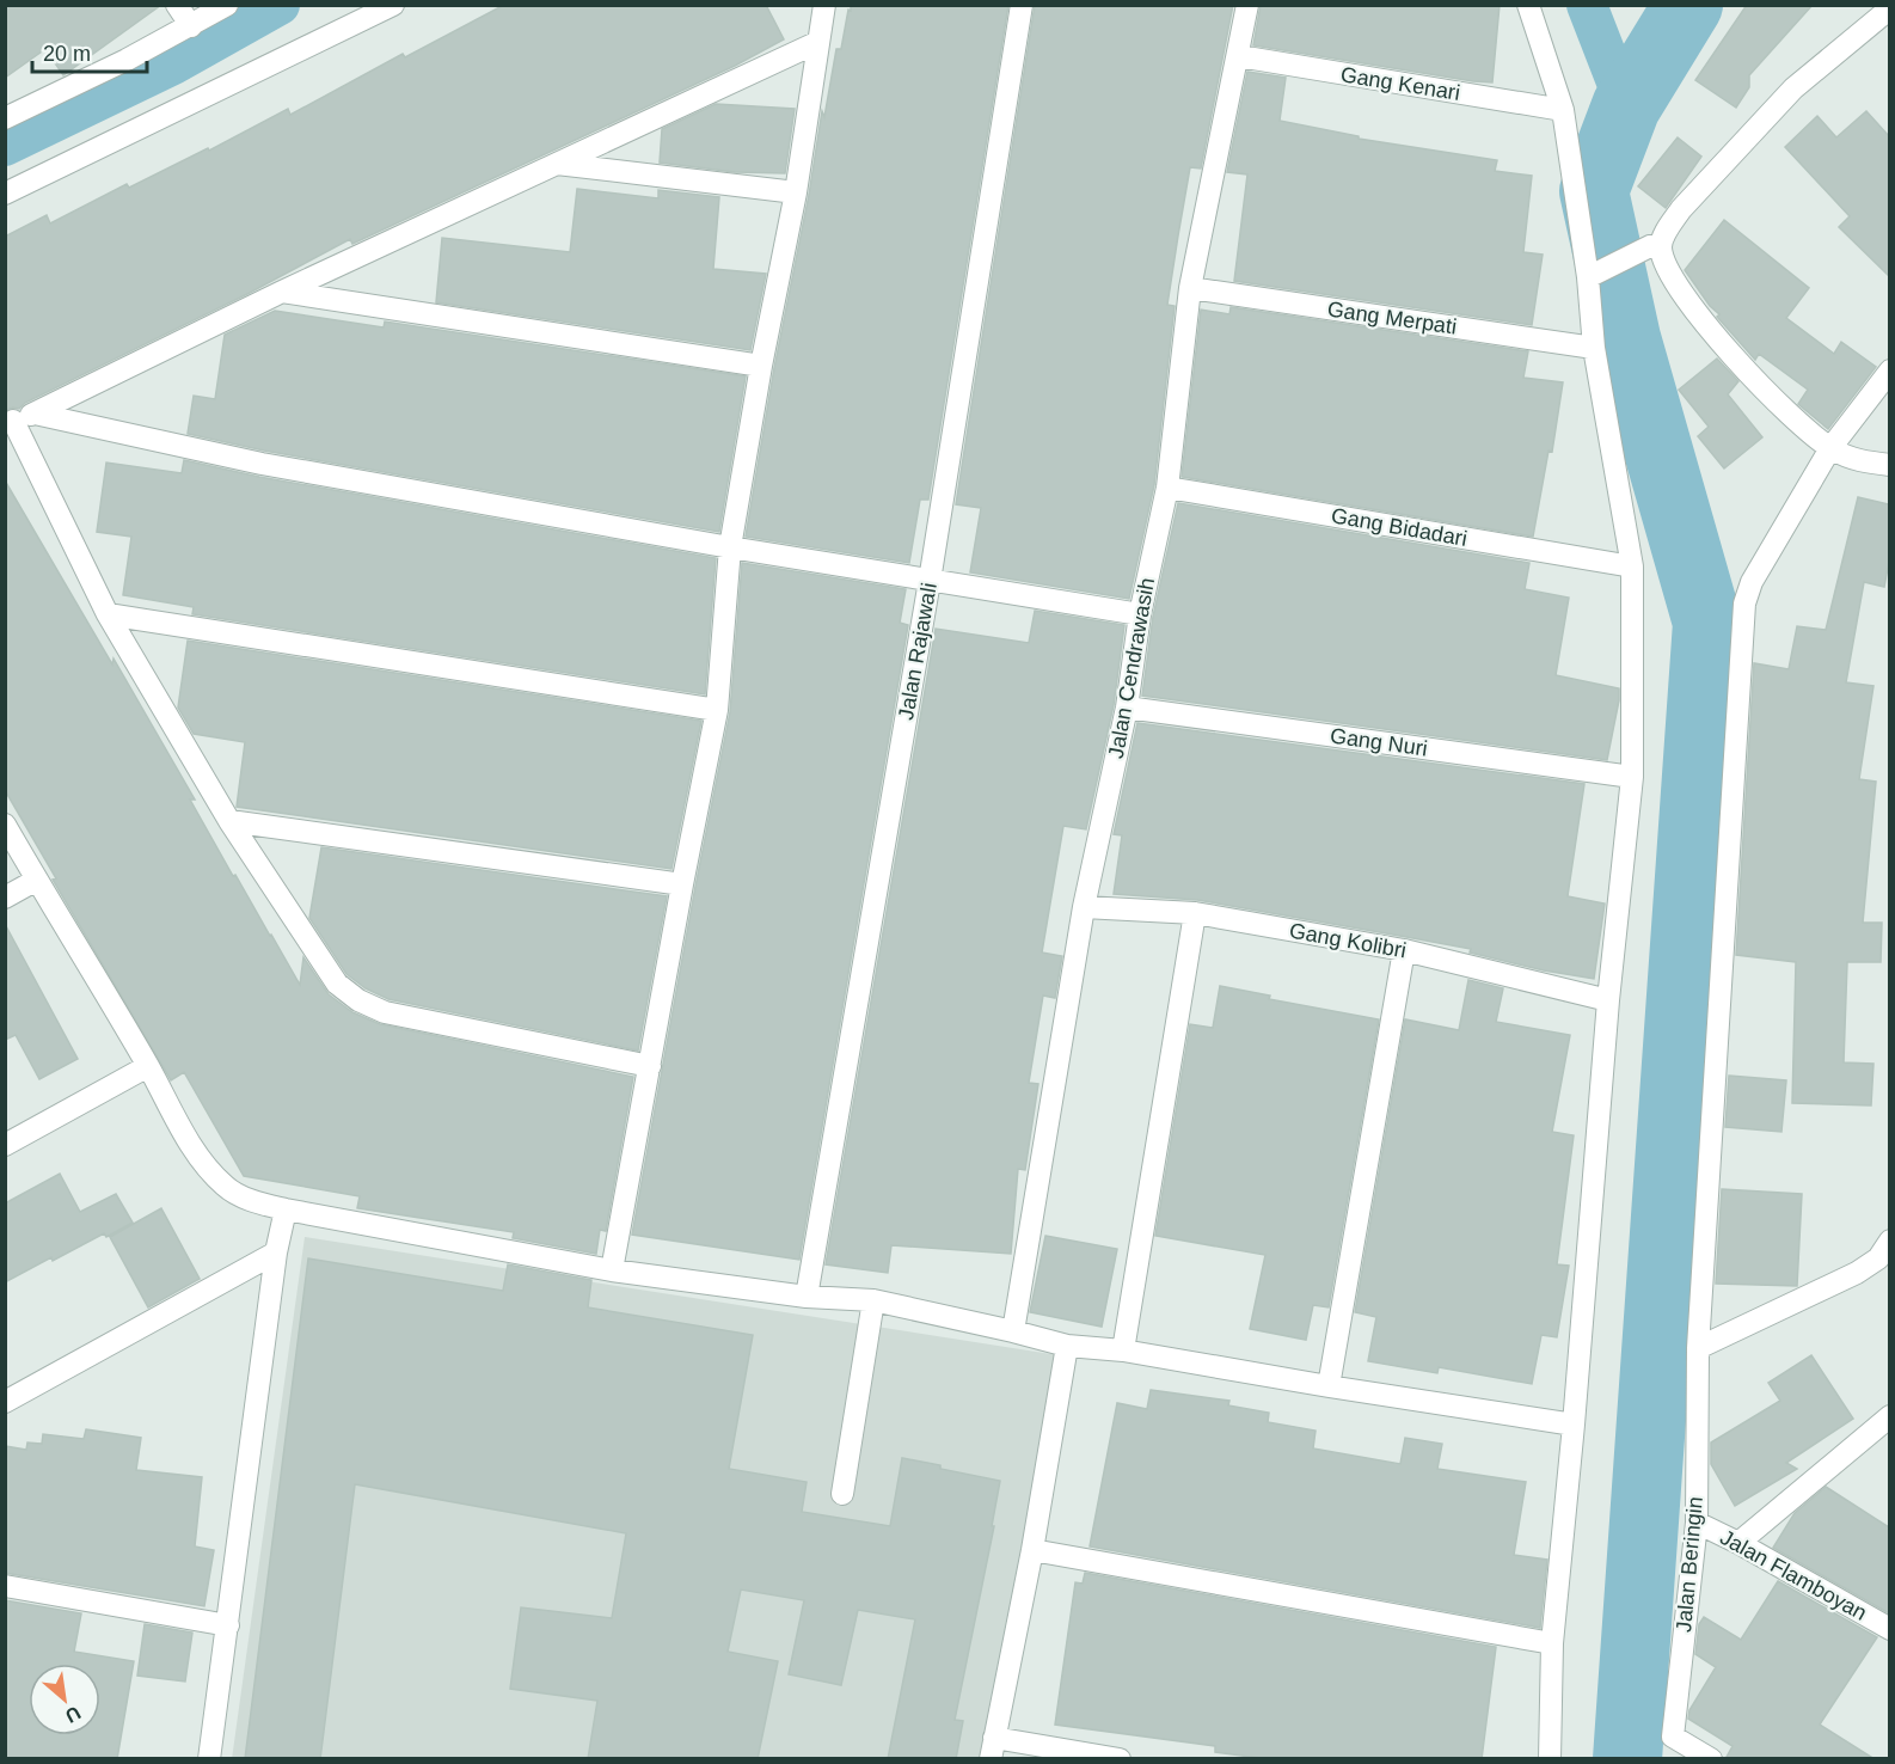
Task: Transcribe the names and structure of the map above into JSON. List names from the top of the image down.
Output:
{
  "streets": {
    "street": [
      "Gang Kenari",
      "Gang Merpati",
      "Gang Bidadari",
      "Jalan Rajawali",
      "Jalan Cendrawasih",
      "Gang Nuri",
      "Gang Kolibri",
      "Jalan Beringin",
      "Jalan Flamboyan"
    ]
  },
  "crossings": [
    ["Gang Kenari", "Jalan Cendrawasih"],
    ["Gang Merpati", "Jalan Cendrawasih"],
    ["Gang Bidadari", "Jalan Cendrawasih"],
    ["Jalan Cendrawasih", "Gang Nuri"],
    ["Jalan Cendrawasih", "Gang Kolibri"],
    ["Jalan Beringin", "Jalan Flamboyan"]
  ],
  "scale_bar": "20 m",
  "north": "bottom right"
}
